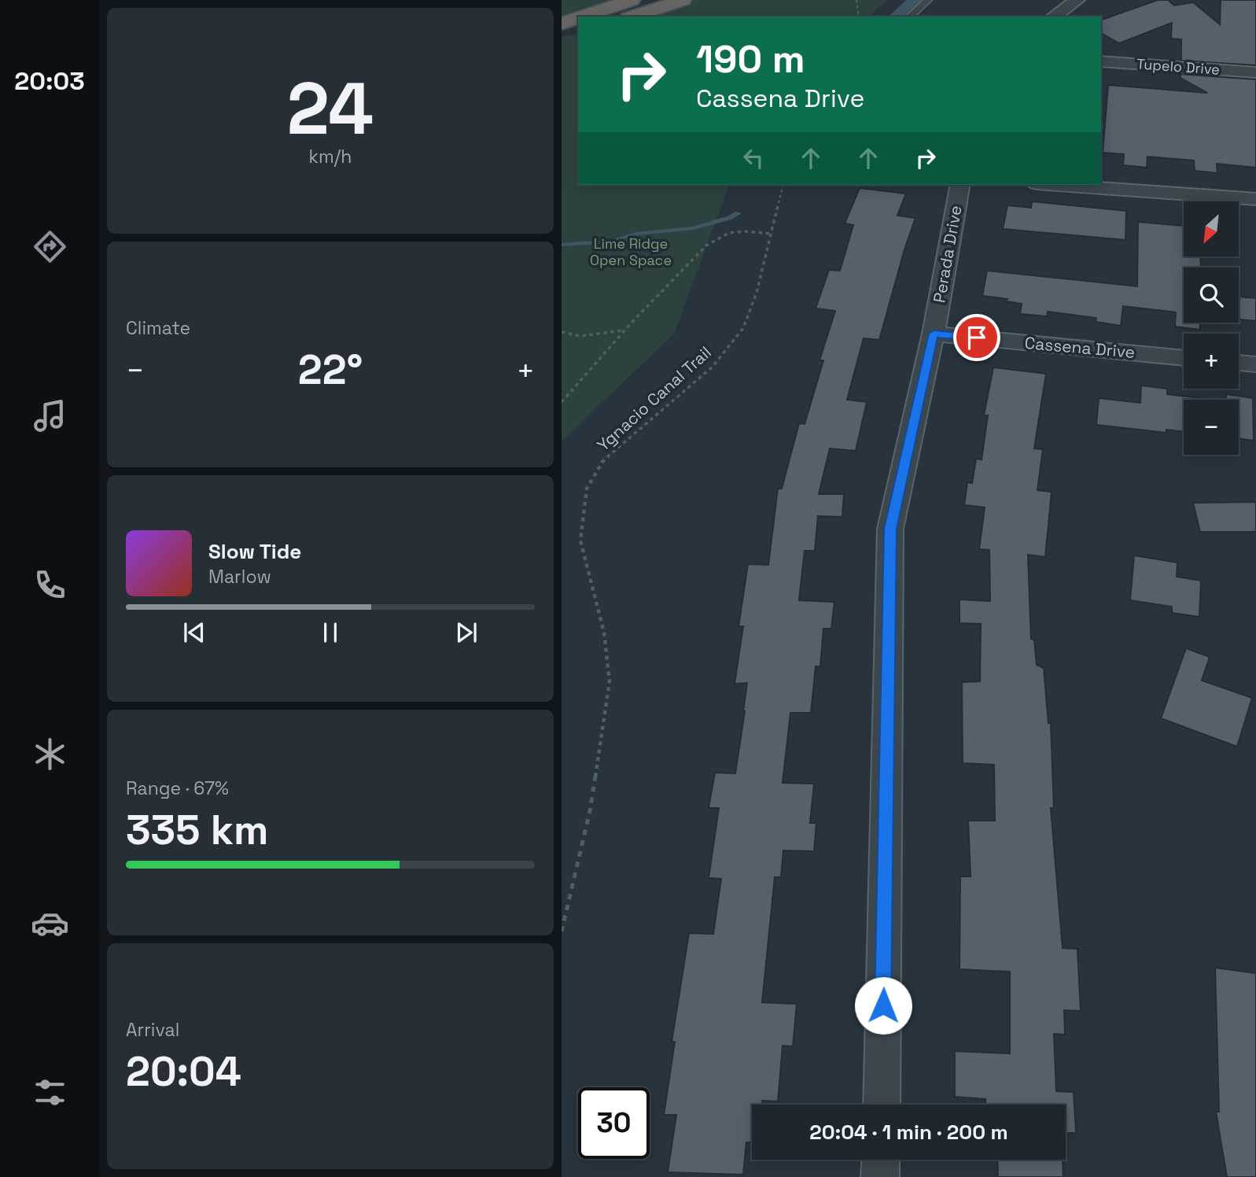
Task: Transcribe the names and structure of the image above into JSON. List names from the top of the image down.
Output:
{
  "streets": {
    "street": ["Tupelo Drive", "Perada Drive", "Cassena Drive"],
    "path": ["Ygnacio Canal Trail"]
  },
  "crossings": [
    ["Perada Drive", "Cassena Drive"]
  ],
  "parks": ["Lime Ridge Open Space"],
  "north": "bottom left",
  "page": {
    "tabs": "20:03",
    "tile": [
      ["24", "km/h"],
      "Climate",
      ["Range · 67%", "335 km"],
      ["Arrival", "20:04"]
    ],
    "turn": ["190 m", "Cassena Drive"],
    "map_buttons": ["+", "−"],
    "heat": ["−", "22°", "+"],
    "song": ["Slow Tide", "Marlow"],
    "limit": "30",
    "trip": "20:04 · 1 min · 200 m"
  }
}
